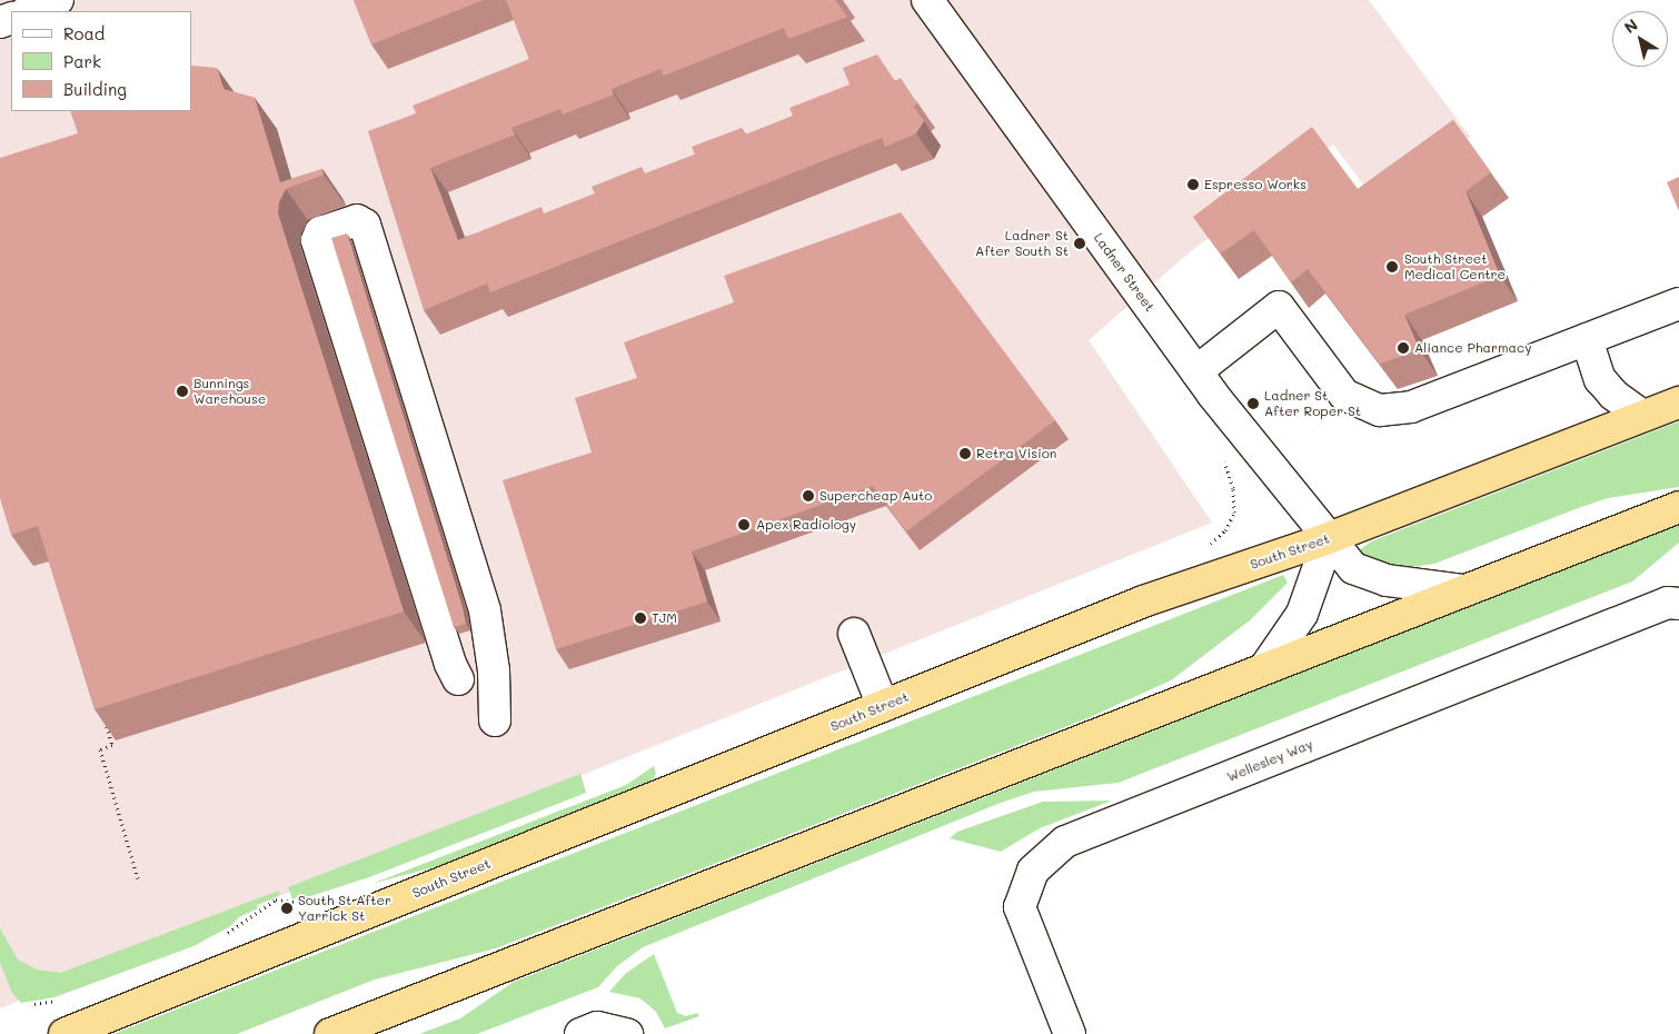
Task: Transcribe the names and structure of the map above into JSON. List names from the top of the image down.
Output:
{
  "streets": {
    "highway": ["South Street"],
    "street": ["Ladner Street", "Wellesley Way"]
  },
  "crossings": [
    ["Ladner Street", "South Street"]
  ],
  "places": [
    "Espresso Works",
    "Ladner St After South St",
    "South Street Medical Centre",
    "Aliance Pharmacy",
    "Bunnings Warehouse",
    "Ladner St After Roper St",
    "Retra Vision",
    "Supercheap Auto",
    "Apex Radiology",
    "TJM",
    "South St After Yarrick St"
  ],
  "legend": ["Road", "Park", "Building"],
  "north": "top left"
}
